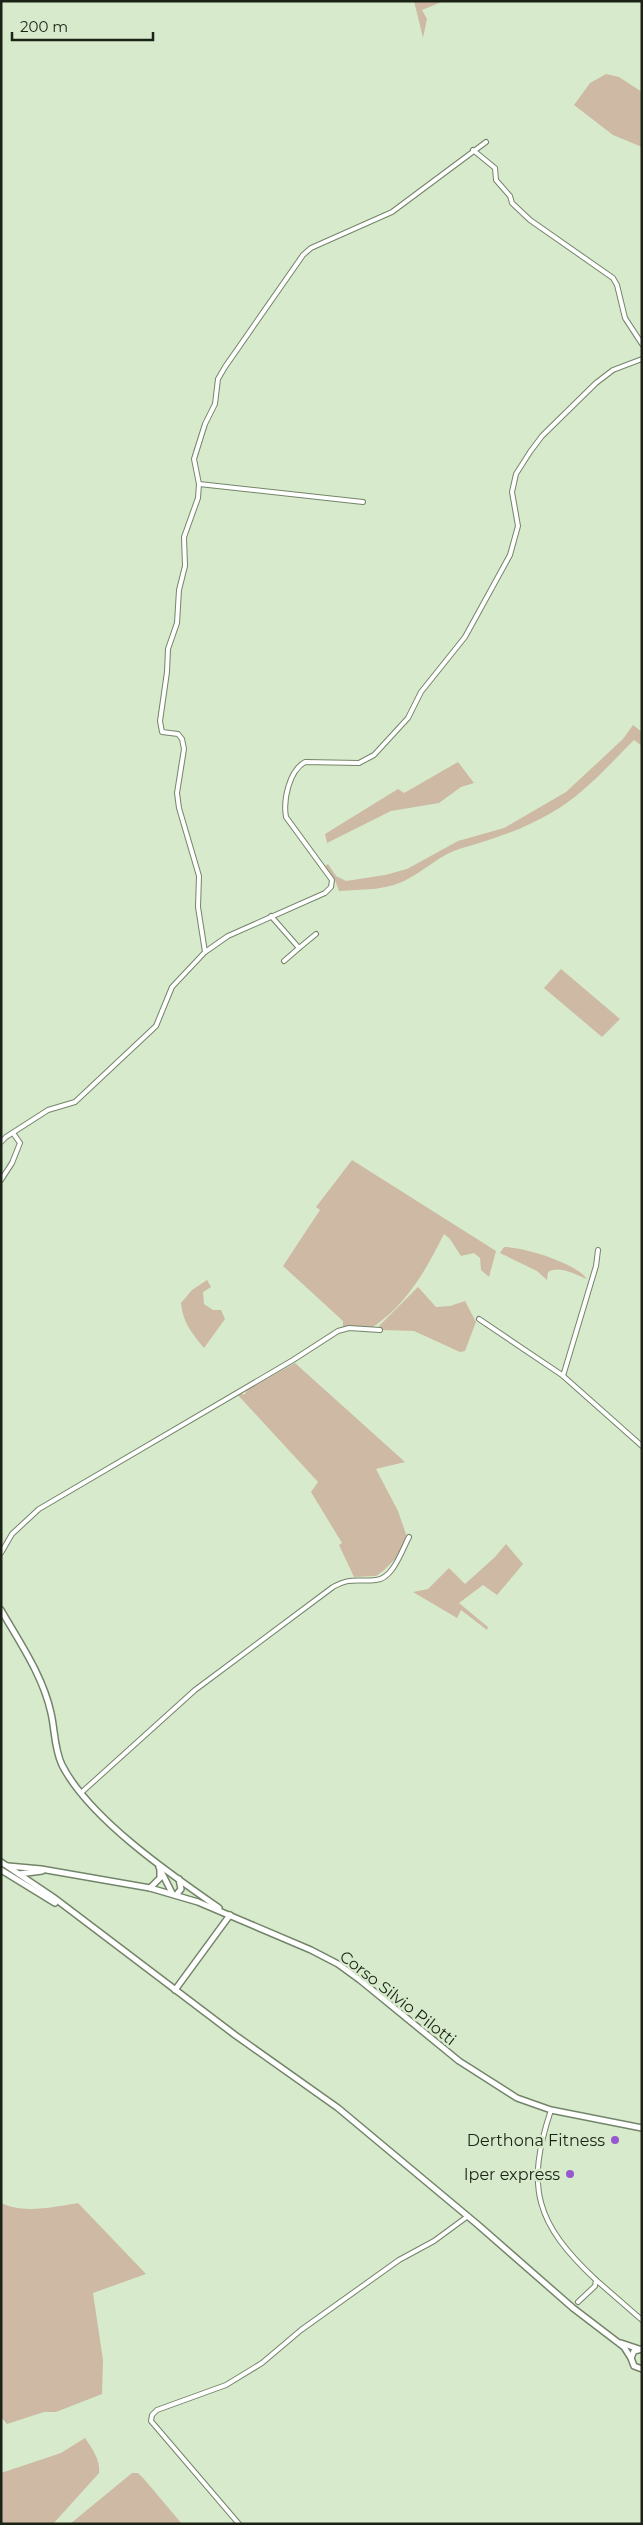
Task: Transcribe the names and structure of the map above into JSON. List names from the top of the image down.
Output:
{
  "streets": {
    "main road": ["Corso Silvio Pilotti"]
  },
  "places": ["Derthona Fitness", "Iper express"],
  "scale_bar": "200 m"
}
